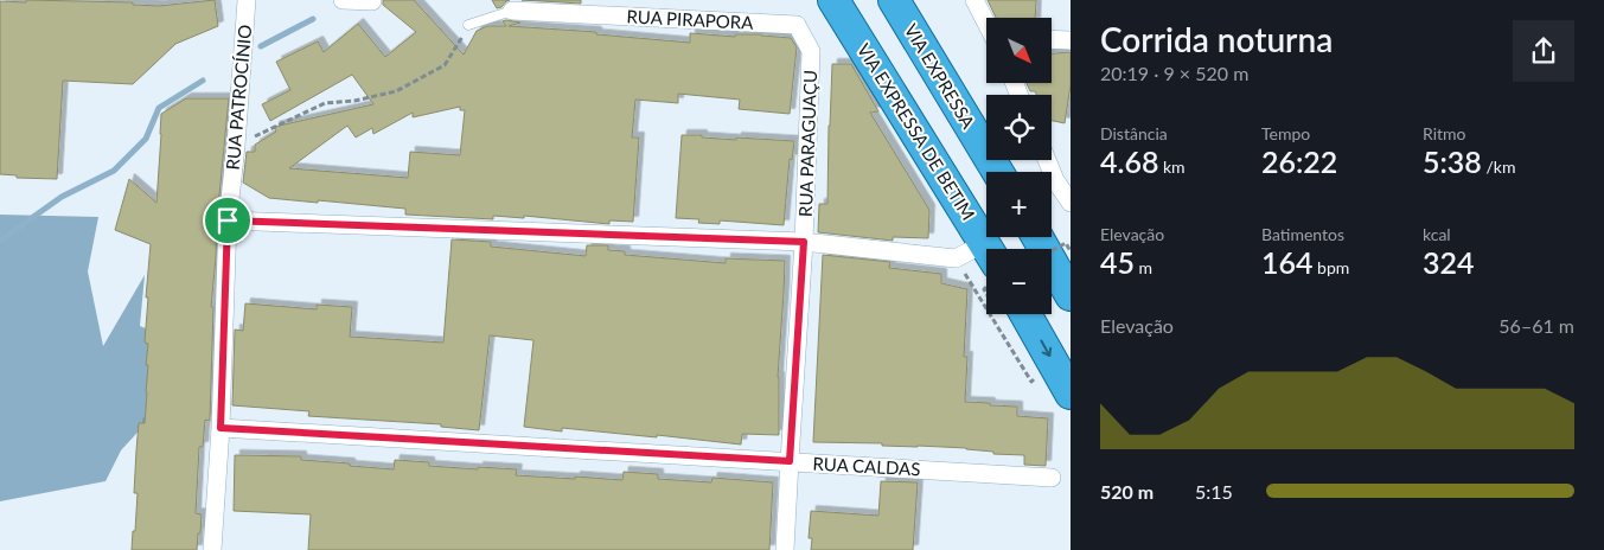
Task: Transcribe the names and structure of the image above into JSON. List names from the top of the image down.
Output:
{
  "streets": {
    "highway": ["VIA EXPRESSA", "VIA EXPRESSA DE BETIM"],
    "street": [
      "RUA PIRAPORA",
      "RUA PATROCÍNIO",
      "RUA PARAGUAÇU",
      "RUA CALDAS"
    ]
  },
  "crossings": [
    ["RUA PIRAPORA", "RUA PARAGUAÇU"],
    ["RUA PATROCÍNIO", "RUA CALDAS"],
    ["RUA PARAGUAÇU", "RUA CALDAS"]
  ],
  "north": "bottom right",
  "page": {
    "heading": ["Corrida noturna", "20:19 · 9 × 520 m"],
    "map_buttons": ["+", "−"],
    "stats": [
      ["Distância", "4.68 km"],
      ["Tempo", "26:22"],
      ["Ritmo", "5:38 /km"],
      ["Elevação", "45 m"],
      ["Batimentos", "164 bpm"],
      ["kcal", "324"]
    ],
    "chart": ["Elevação", "56–61 m"],
    "list": [
      {
        "name": "520 m",
        "note": "5:15"
      }
    ]
  }
}
